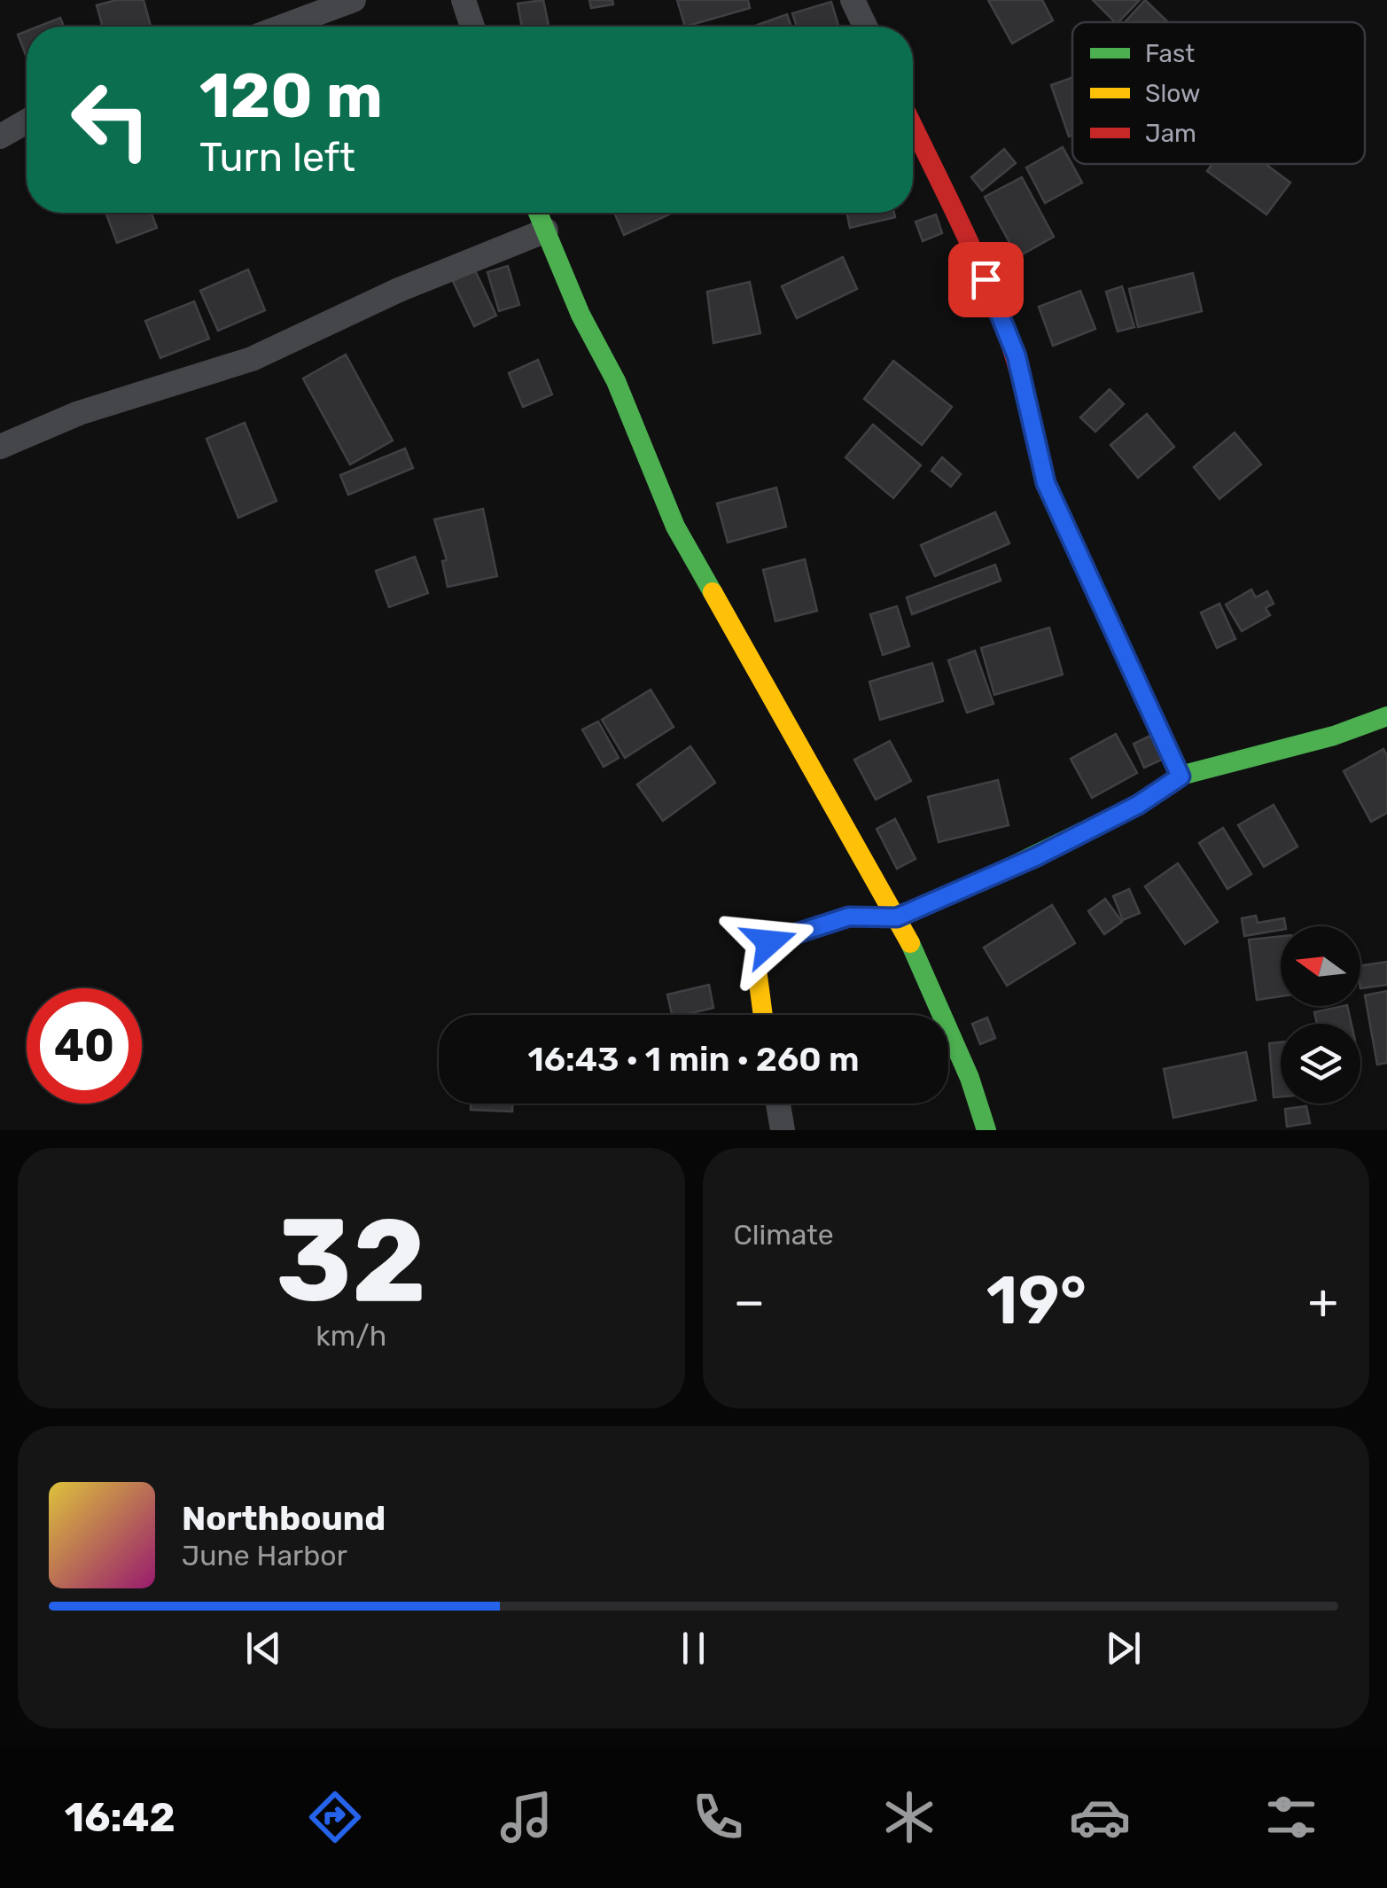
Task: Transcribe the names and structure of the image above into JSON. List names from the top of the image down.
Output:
{
  "legend": ["Fast", "Slow", "Jam"],
  "north": "left",
  "page": {
    "turn": ["120 m", "Turn left"],
    "limit": "40",
    "trip": "16:43 · 1 min · 260 m",
    "tile": [
      ["32", "km/h"],
      "Climate"
    ],
    "heat": ["−", "19°", "+"],
    "song": ["Northbound", "June Harbor"],
    "tabs": "16:42"
  }
}
